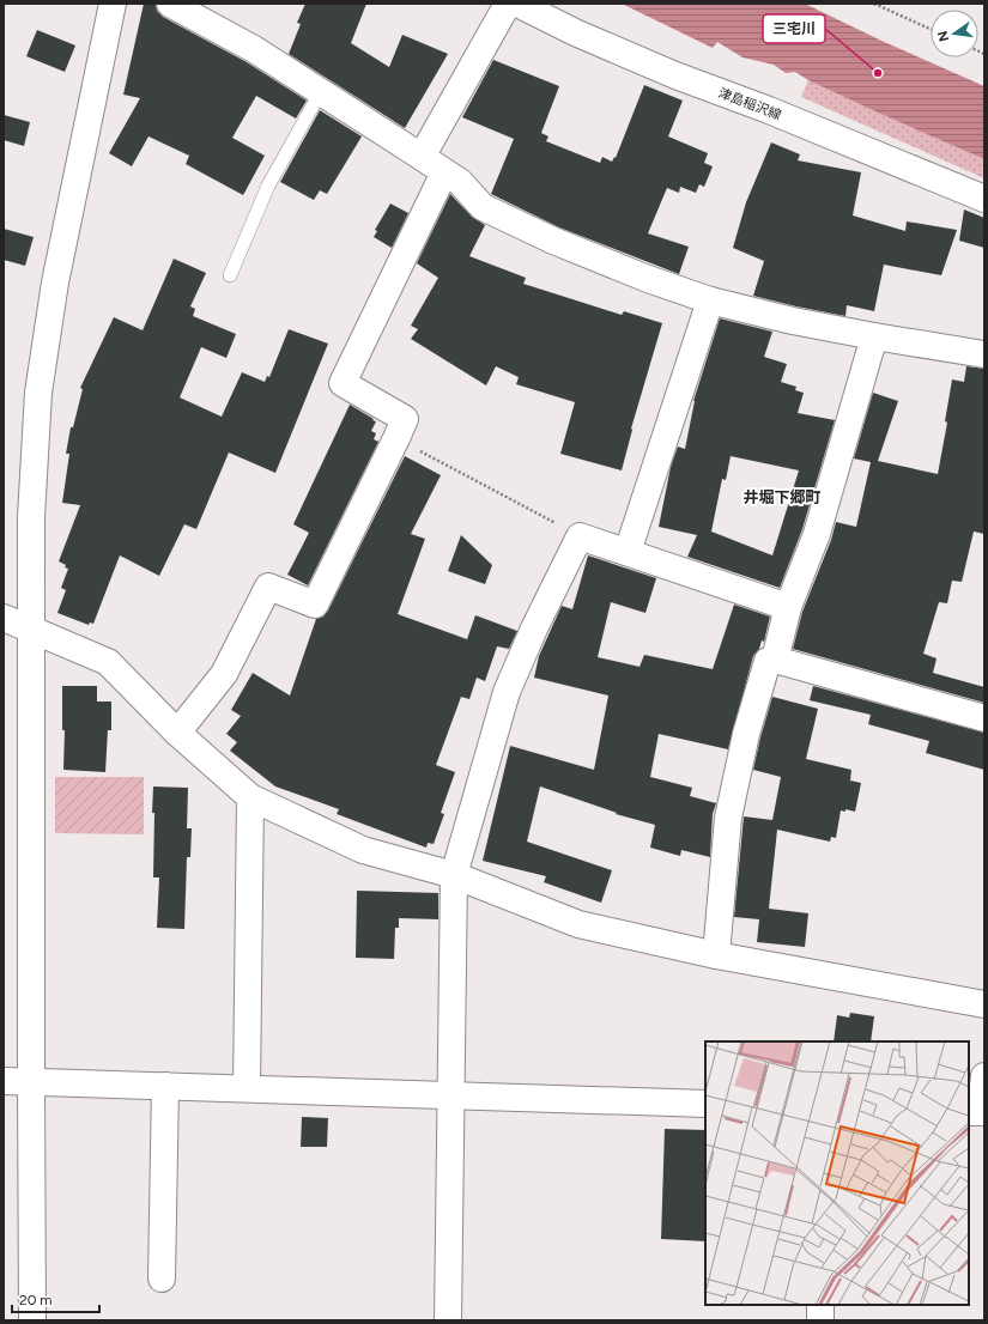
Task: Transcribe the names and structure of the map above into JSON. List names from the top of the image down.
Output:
{
  "streets": {
    "street": ["津島稲沢線"]
  },
  "districts": ["井堀下郷町"],
  "places": ["三宅川"],
  "scale_bar": "20 m",
  "north": "left"
}
